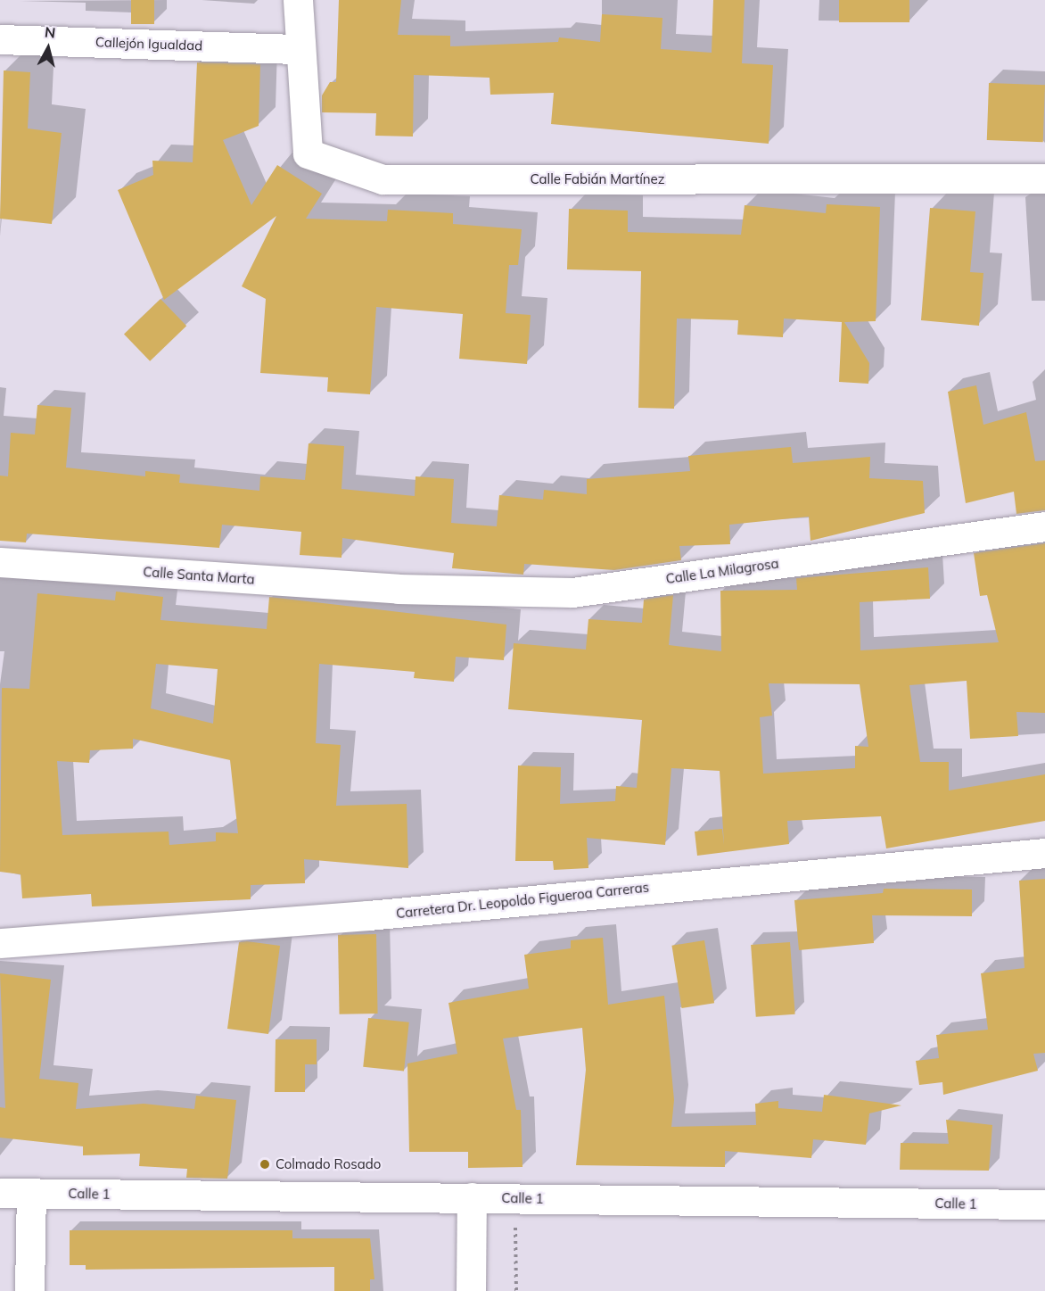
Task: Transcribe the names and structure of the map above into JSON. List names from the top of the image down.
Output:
{
  "streets": {
    "street": [
      "Callejón Igualdad",
      "Calle Fabián Martínez",
      "Calle La Milagrosa",
      "Calle Santa Marta",
      "Carretera Dr. Leopoldo Figueroa Carreras",
      "Calle 1"
    ]
  },
  "crossings": [
    ["Callejón Igualdad", "Calle Fabián Martínez"],
    ["Calle La Milagrosa", "Calle Santa Marta"]
  ],
  "places": ["Colmado Rosado"],
  "north": "top"
}
